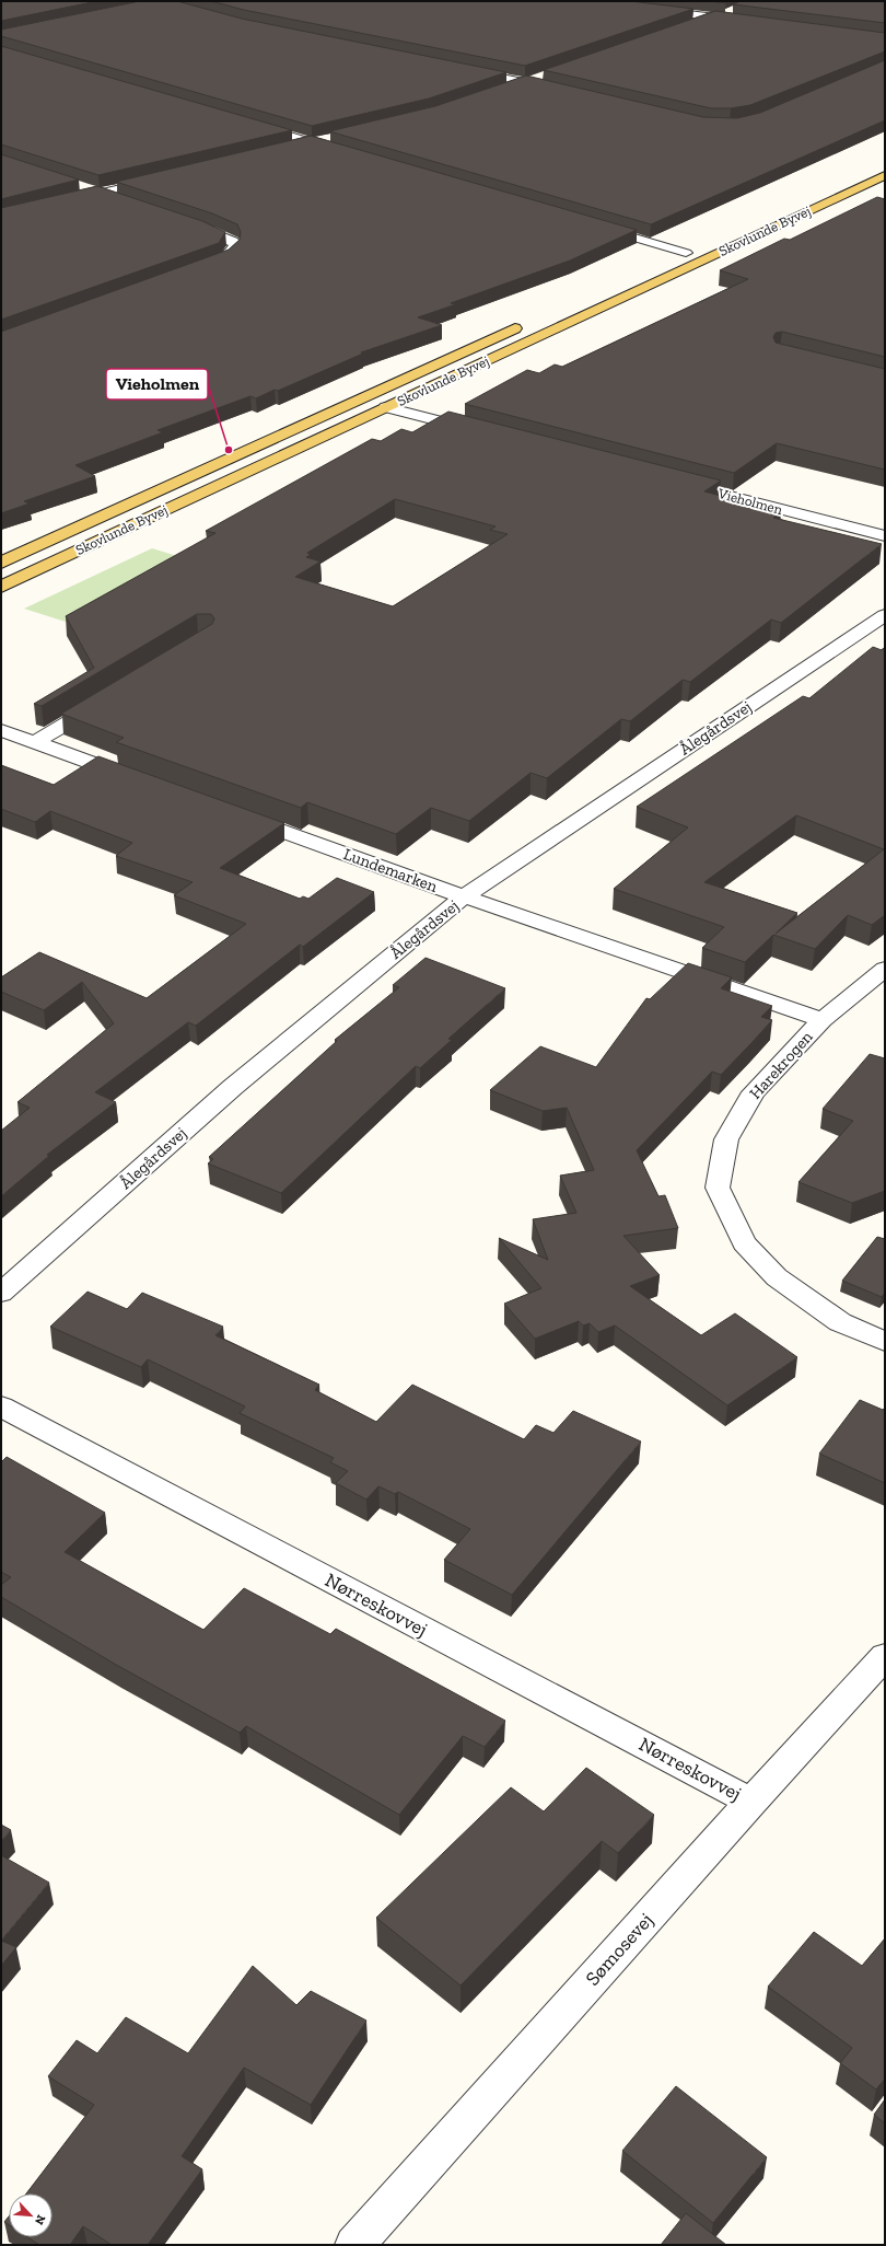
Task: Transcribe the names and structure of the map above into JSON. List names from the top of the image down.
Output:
{
  "streets": {
    "main road": ["Skovlunde Byvej"],
    "street": [
      "Vieholmen",
      "Ålegårdsvej",
      "Lundemarken",
      "Harekrogen",
      "Nørreskovvej",
      "Sømosevej"
    ]
  },
  "crossings": [
    ["Ålegårdsvej", "Lundemarken"],
    ["Lundemarken", "Harekrogen"],
    ["Nørreskovvej", "Sømosevej"]
  ],
  "places": ["Vieholmen"],
  "north": "bottom right"
}
